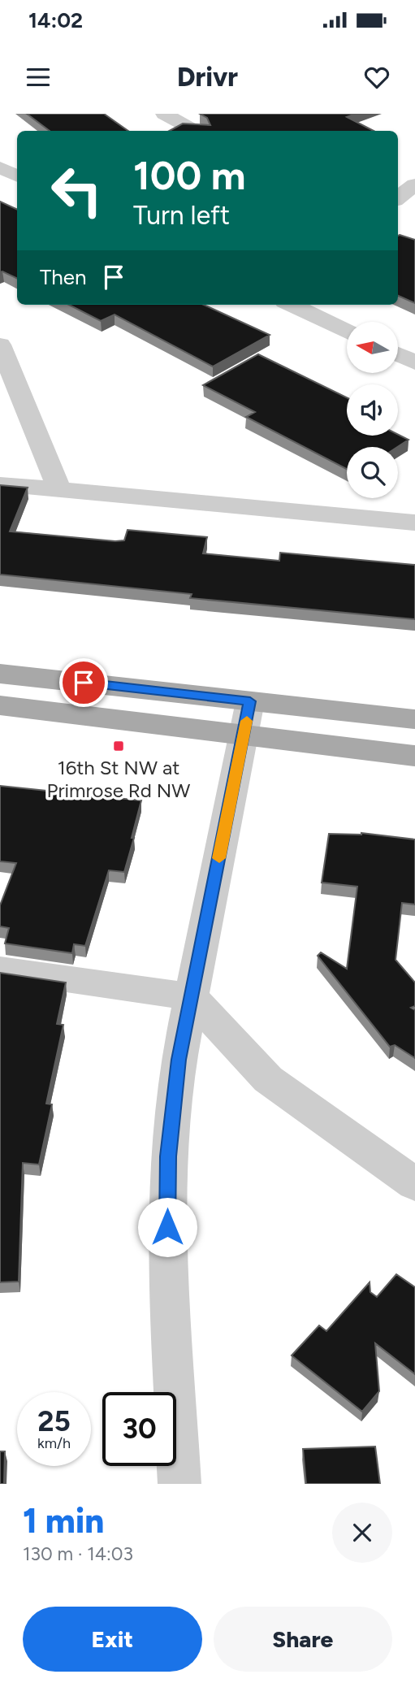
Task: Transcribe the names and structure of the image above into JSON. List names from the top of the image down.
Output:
{
  "places": {
    "transit": ["16th St NW at Primrose Rd NW"]
  },
  "north": "left",
  "page": {
    "status": "14:02",
    "header": "Drivr",
    "turn": ["100 m", "Turn left"],
    "then": "Then",
    "speed": "25 km/h",
    "limit": "30",
    "heading": ["1 min", "130 m · 14:03"],
    "buttons": ["Exit", "Share"]
  }
}
